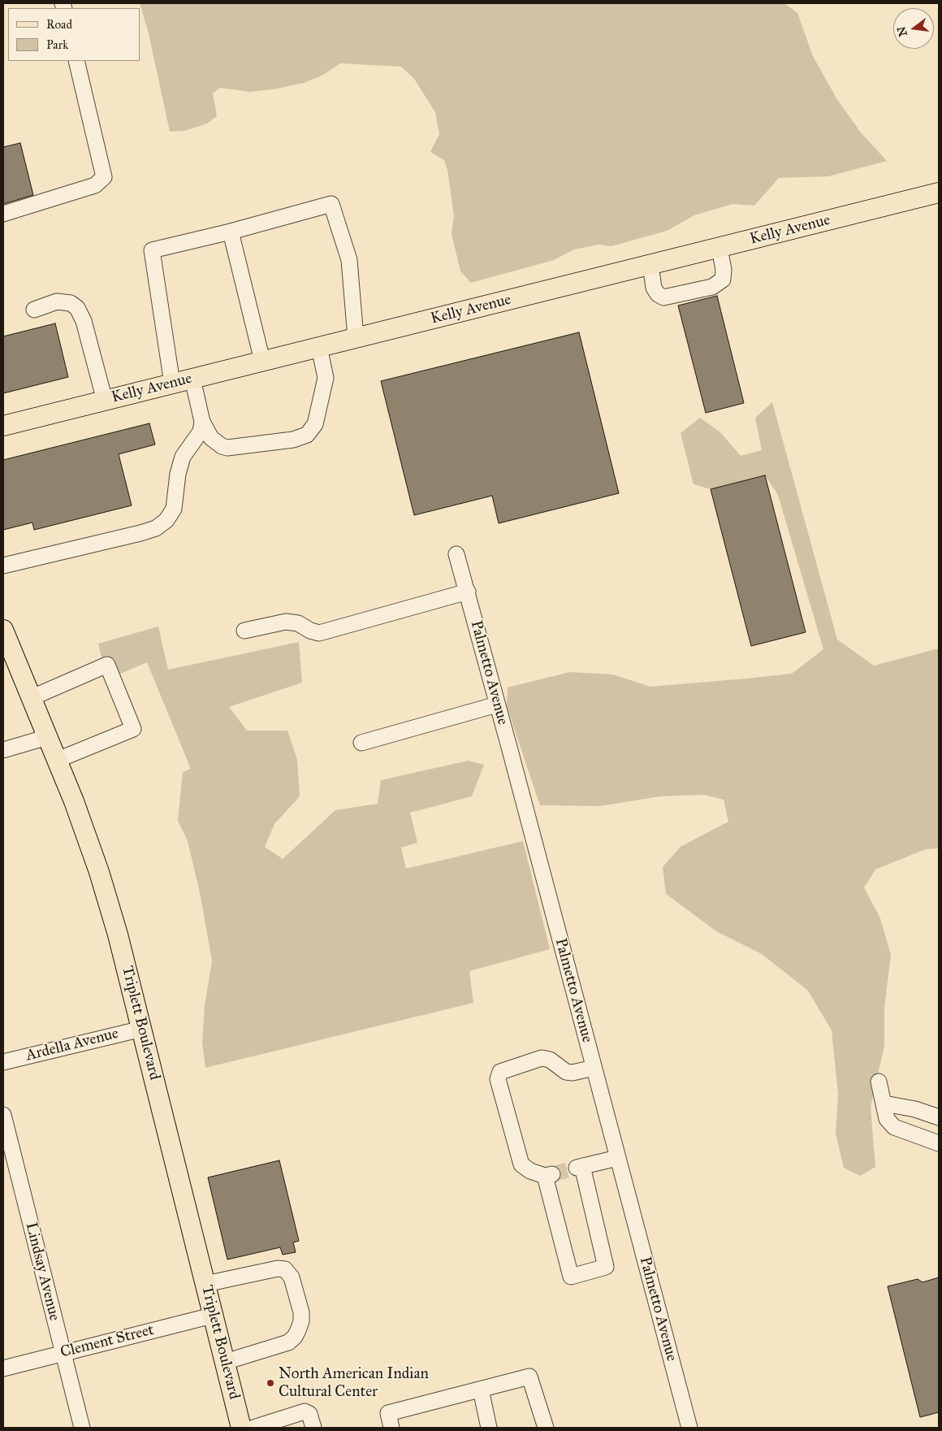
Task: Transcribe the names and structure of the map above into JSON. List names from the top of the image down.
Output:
{
  "streets": {
    "main road": ["Kelly Avenue", "Triplett Boulevard"],
    "street": [
      "Palmetto Avenue",
      "Ardella Avenue",
      "Lindsay Avenue",
      "Clement Street"
    ]
  },
  "crossings": [
    ["Triplett Boulevard", "Ardella Avenue"],
    ["Triplett Boulevard", "Clement Street"],
    ["Lindsay Avenue", "Clement Street"]
  ],
  "places": ["North American Indian Cultural Center"],
  "legend": ["Road", "Park"],
  "north": "left"
}
